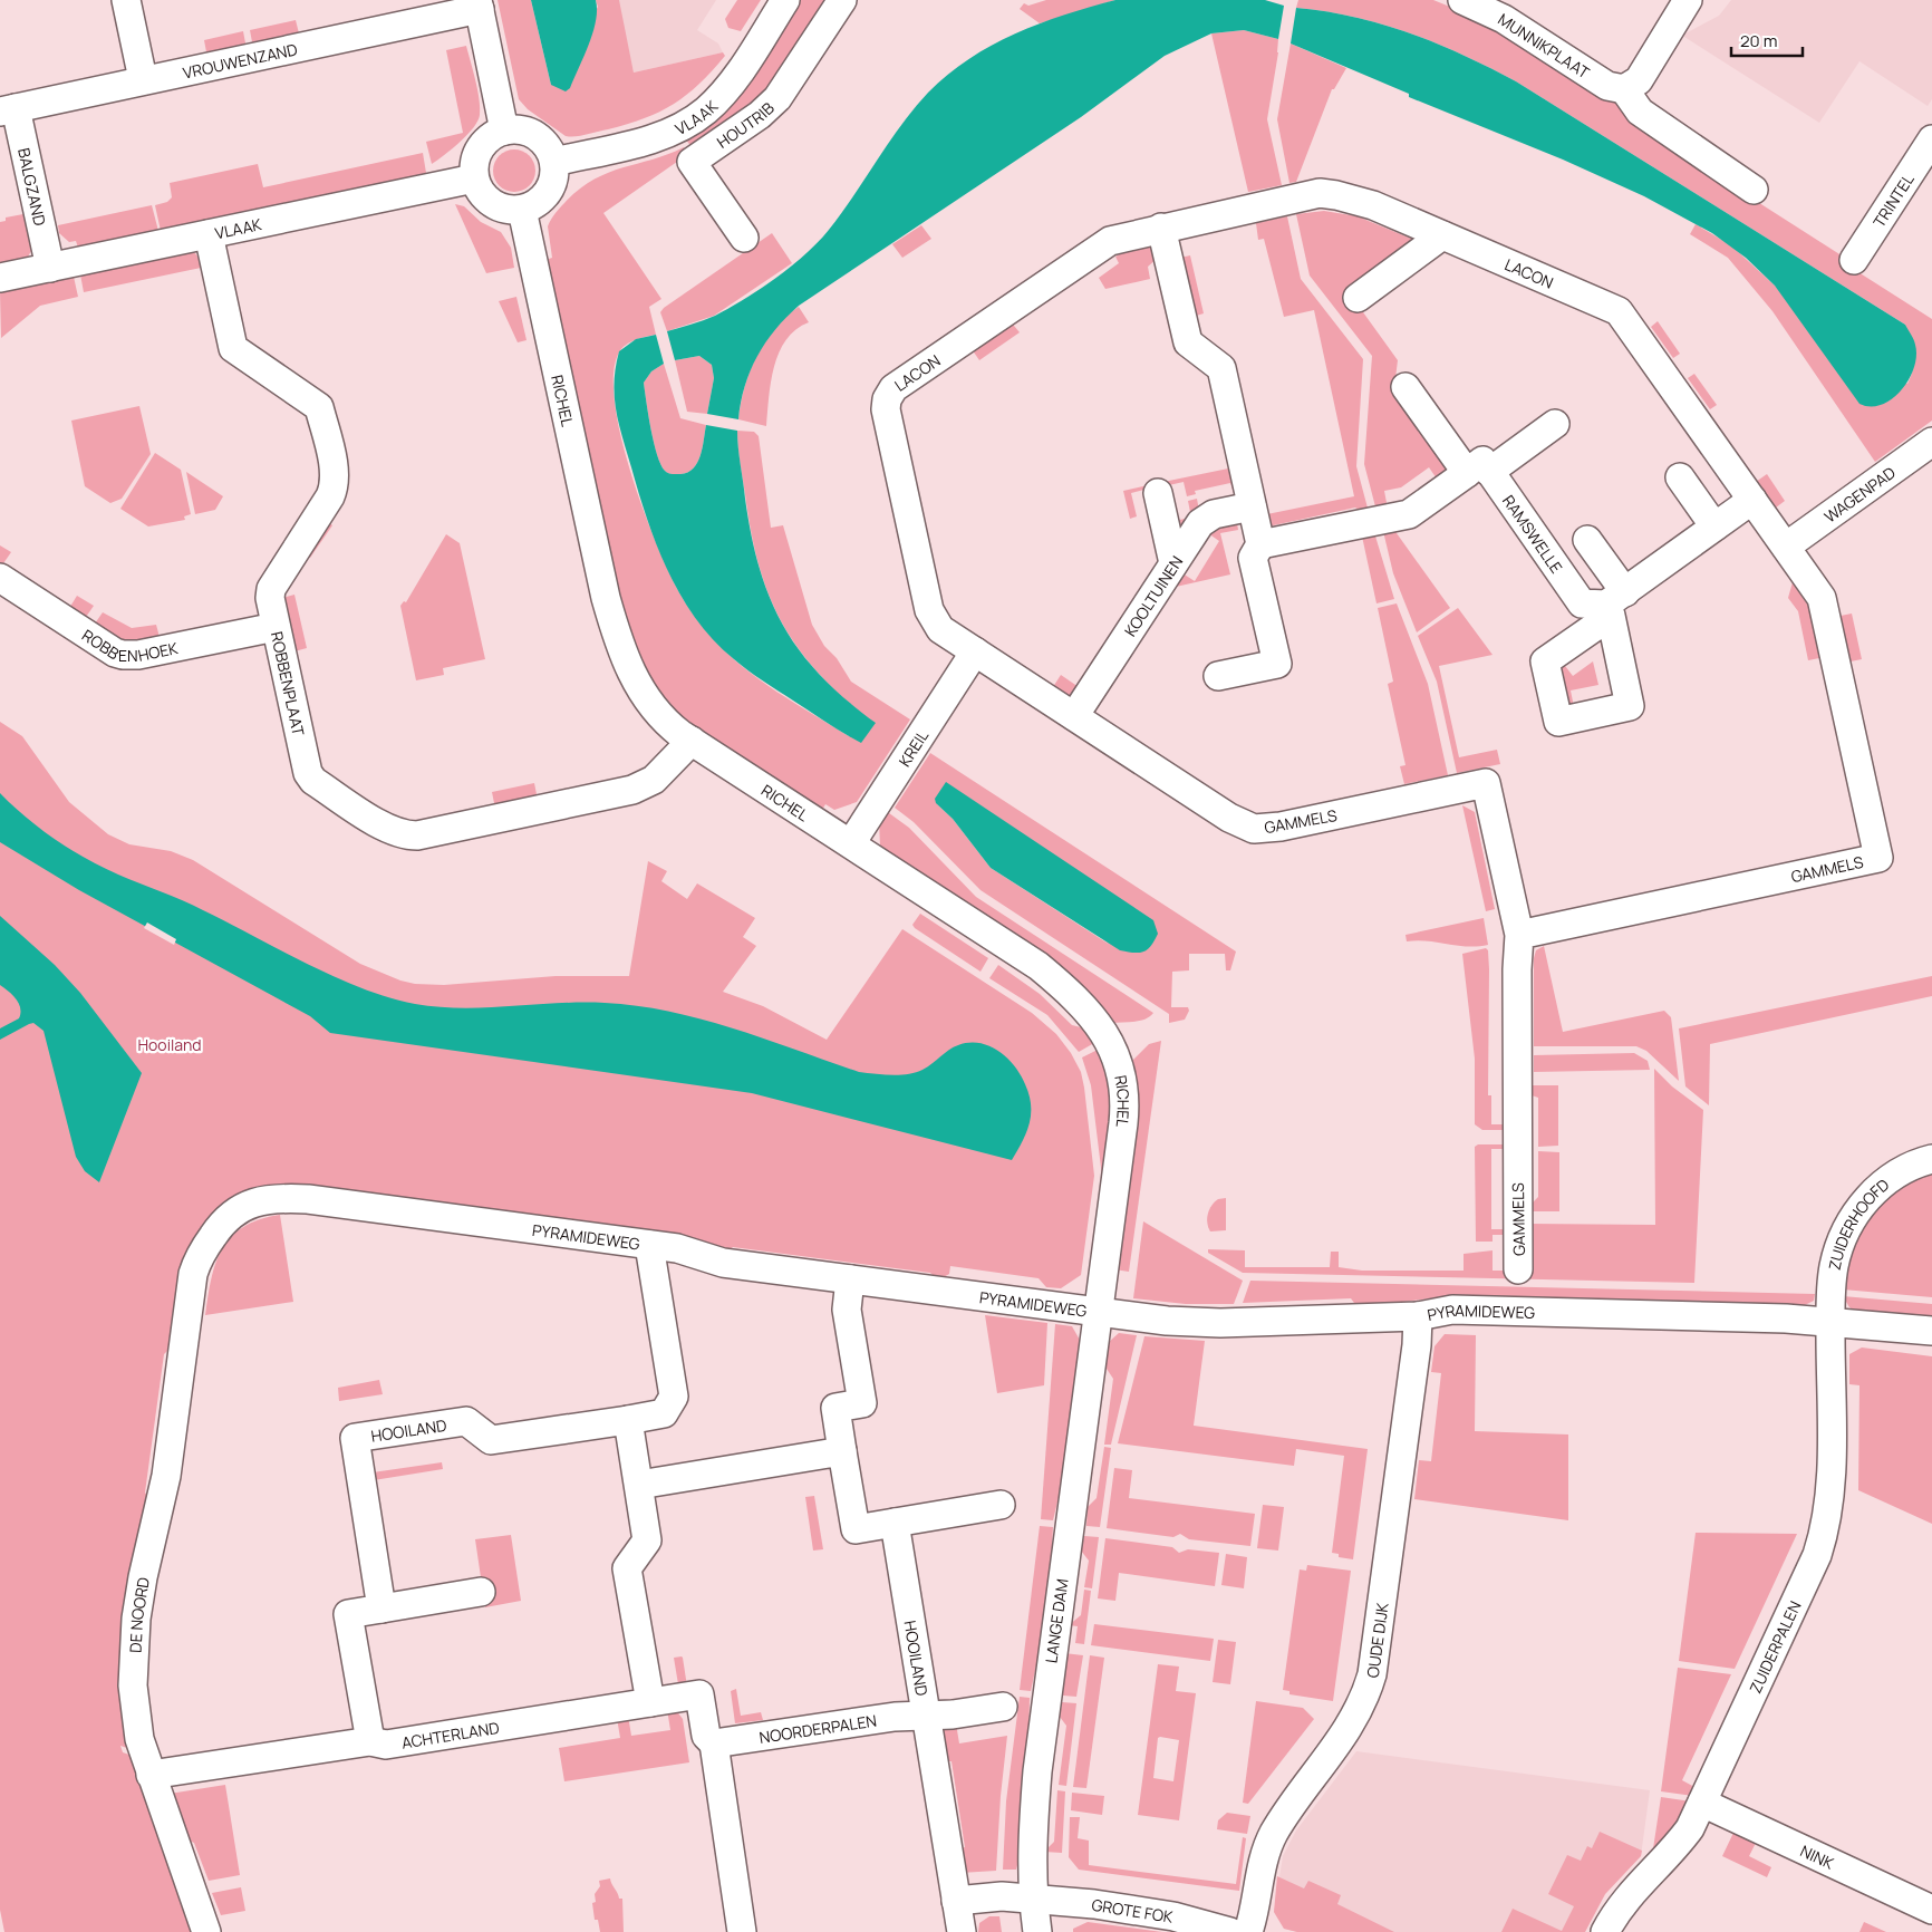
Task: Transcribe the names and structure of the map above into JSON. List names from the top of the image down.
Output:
{
  "streets": {
    "street": [
      "MUNNIKPLAAT",
      "VROUWENZAND",
      "VLAAK",
      "HOUTRIB",
      "BALGZAND",
      "TRINTEL",
      "LACON",
      "RICHEL",
      "WAGENPAD",
      "RAMSWELLE",
      "KOOLTUINEN",
      "ROBBENHOEK",
      "ROBBENPLAAT",
      "KREIL",
      "GAMMELS",
      "ZUIDERHOOFD",
      "PYRAMIDEWEG",
      "HOOILAND",
      "DE NOORD",
      "LANGE DAM",
      "OUDE DIJK",
      "ZUIDERPALEN",
      "NOORDERPALEN",
      "ACHTERLAND",
      "NINK",
      "GROTE FOK"
    ]
  },
  "crossings": [
    ["VROUWENZAND", "BALGZAND"],
    ["VLAAK", "BALGZAND"],
    ["VLAAK", "RICHEL"],
    ["VLAAK", "ROBBENPLAAT"],
    ["LACON", "WAGENPAD"],
    ["LACON", "KREIL"],
    ["LACON", "GAMMELS"],
    ["RICHEL", "ROBBENPLAAT"],
    ["RICHEL", "KREIL"],
    ["RICHEL", "PYRAMIDEWEG"],
    ["RICHEL", "LANGE DAM"],
    ["WAGENPAD", "GAMMELS"],
    ["KOOLTUINEN", "GAMMELS"],
    ["ROBBENHOEK", "ROBBENPLAAT"],
    ["KREIL", "GAMMELS"],
    ["ZUIDERHOOFD", "PYRAMIDEWEG"],
    ["ZUIDERHOOFD", "ZUIDERPALEN"],
    ["PYRAMIDEWEG", "HOOILAND"],
    ["PYRAMIDEWEG", "DE NOORD"],
    ["PYRAMIDEWEG", "LANGE DAM"],
    ["PYRAMIDEWEG", "OUDE DIJK"],
    ["PYRAMIDEWEG", "ZUIDERPALEN"],
    ["HOOILAND", "NOORDERPALEN"],
    ["DE NOORD", "ACHTERLAND"],
    ["LANGE DAM", "GROTE FOK"],
    ["ZUIDERPALEN", "NINK"],
    ["NOORDERPALEN", "ACHTERLAND"]
  ],
  "parks": ["Hooiland"],
  "scale_bar": "20 m"
}
